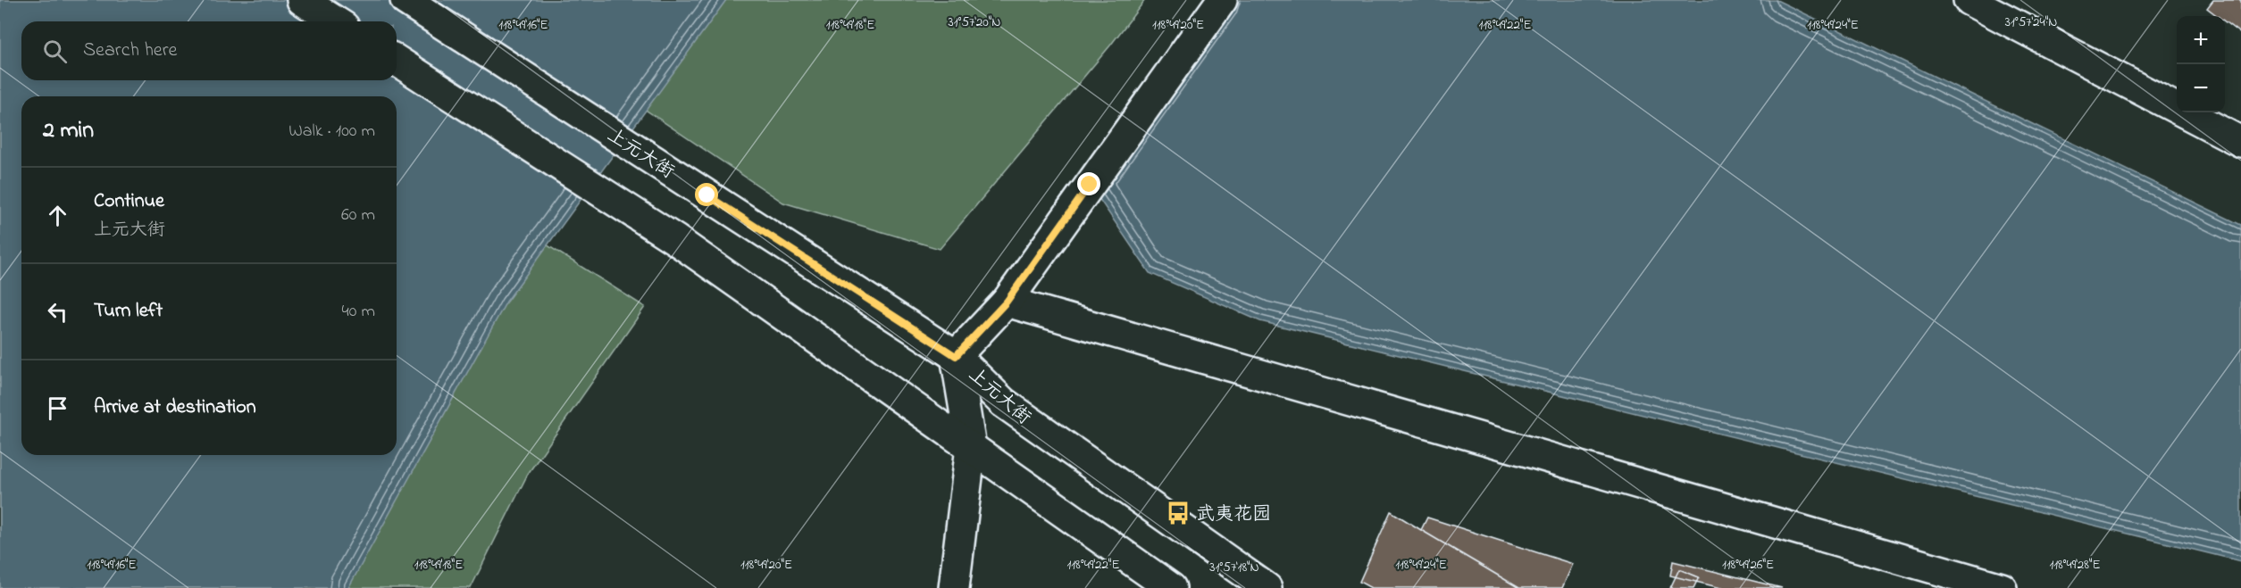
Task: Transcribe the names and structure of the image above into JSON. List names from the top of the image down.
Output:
{
  "streets": {
    "main road": ["上元大街"]
  },
  "places": {
    "bus stop": ["武夷花园"]
  },
  "page": {
    "map_buttons": ["+", "−"],
    "search": "Search here",
    "heading": ["2 min", "Walk · 100 m"],
    "list": [
      ["Continue", "上元大街", "60 m"],
      ["Turn left", "40 m"],
      "Arrive at destination"
    ]
  },
  "coordinates": [
    "31°57'24\"N",
    "31°57'20\"N",
    "118°49'16\"E",
    "118°49'18\"E",
    "118°49'20\"E",
    "118°49'22\"E",
    "118°49'24\"E",
    "118°49'26\"E",
    "118°49'28\"E",
    "31°57'18\"N"
  ]
}
